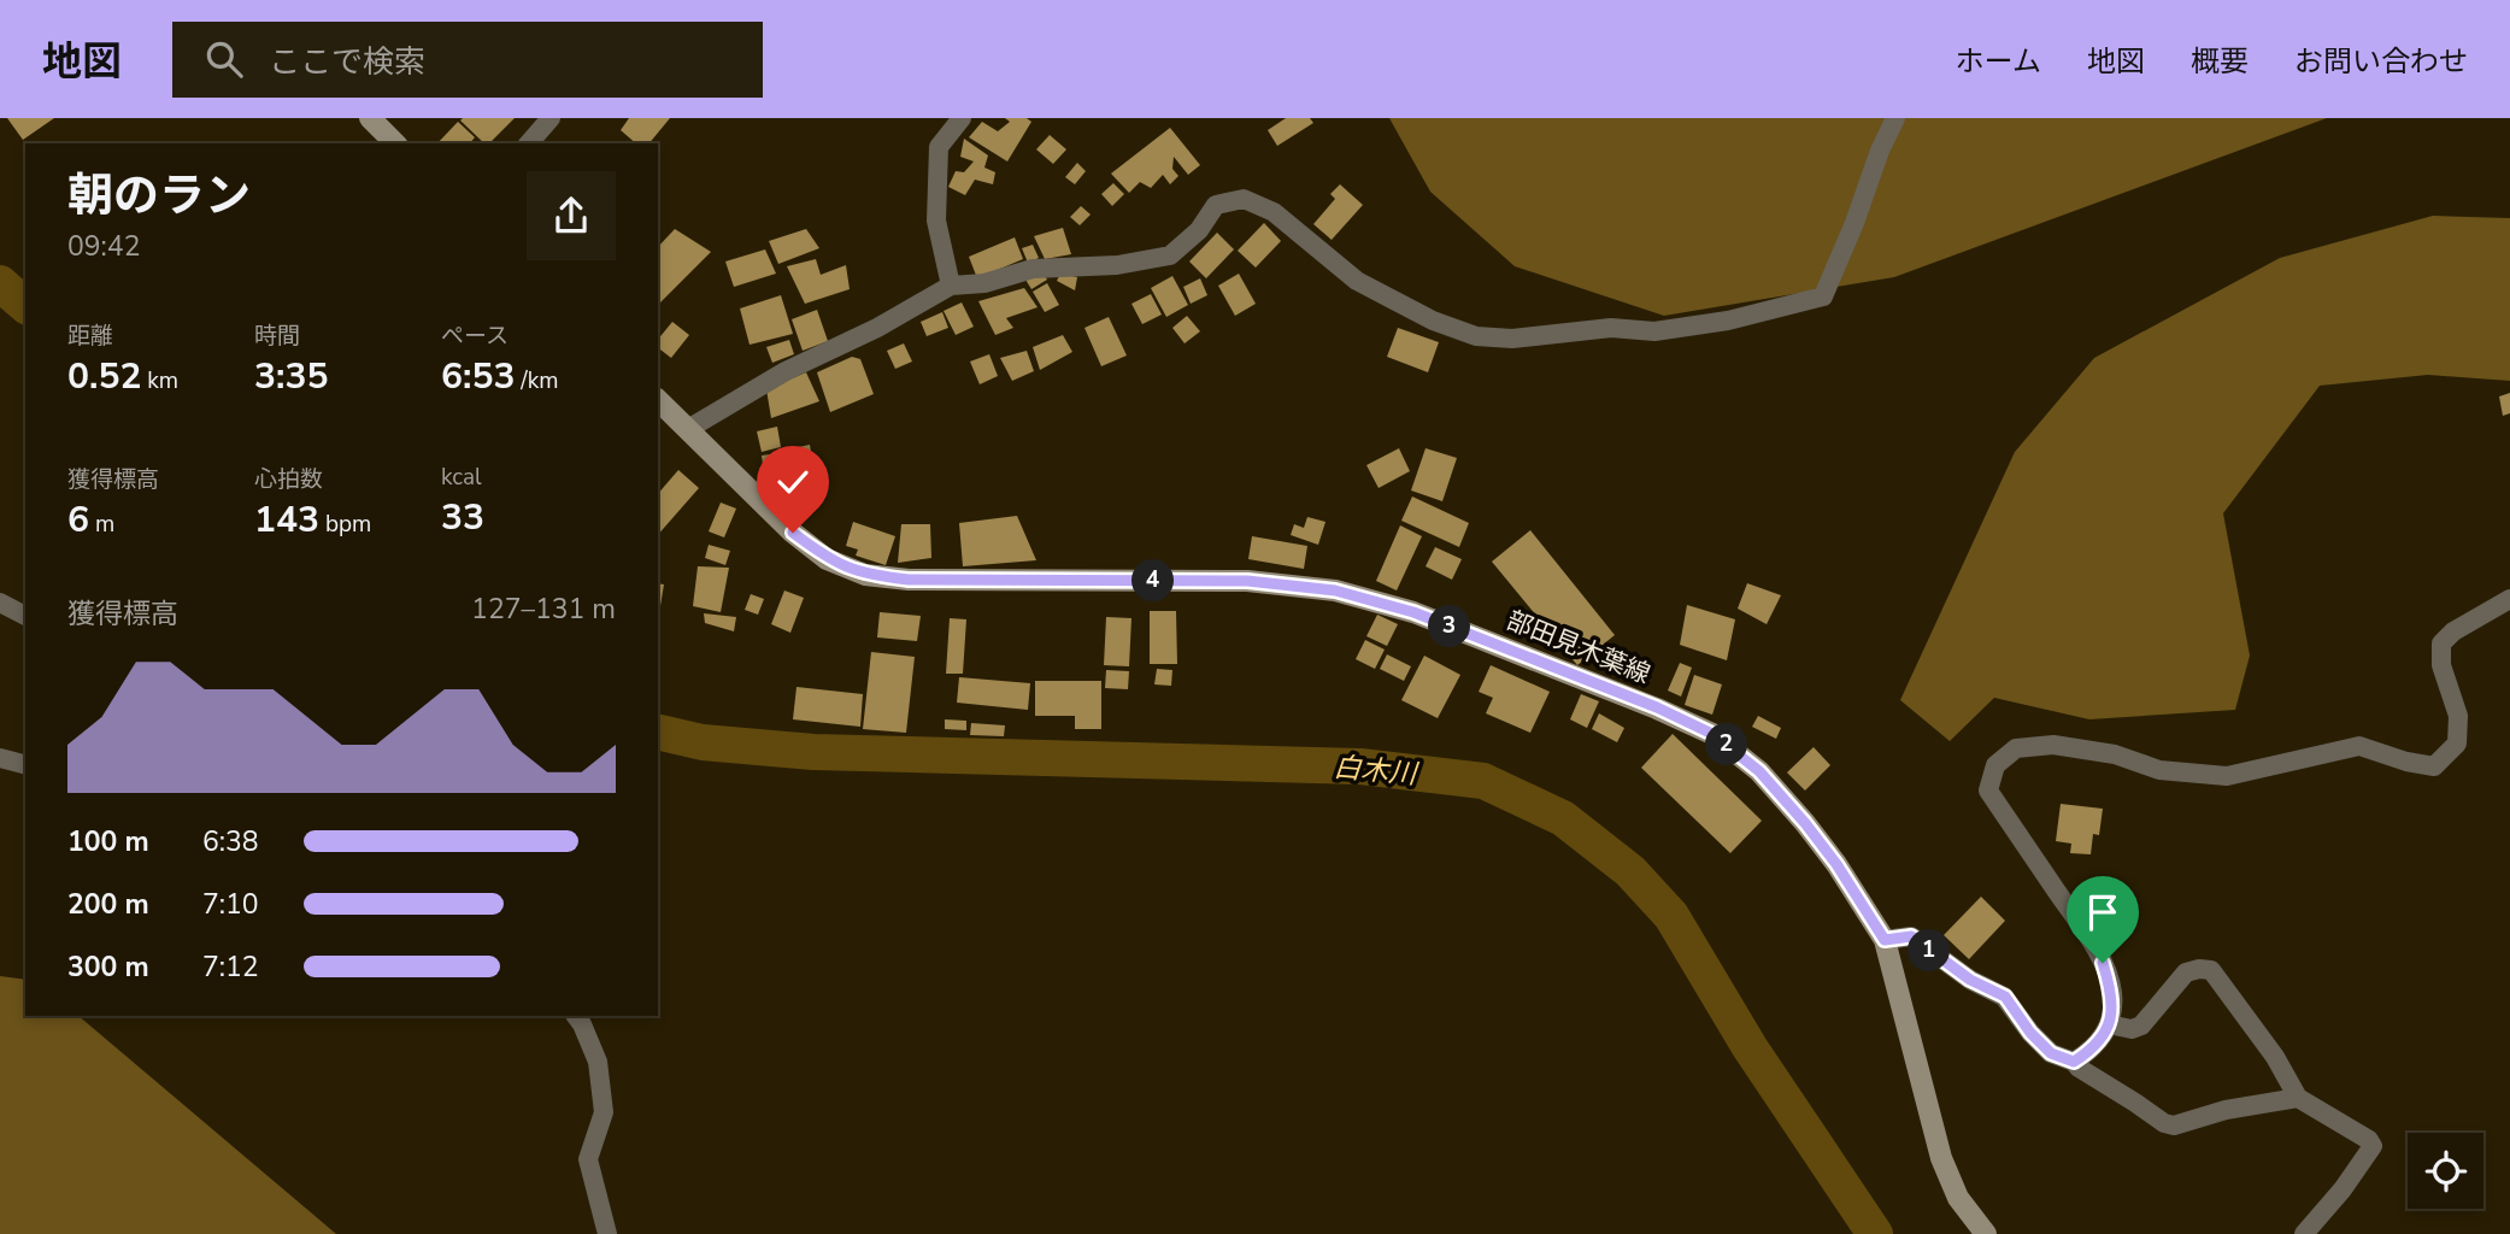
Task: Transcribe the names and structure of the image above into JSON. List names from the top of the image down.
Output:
{
  "streets": {
    "main road": ["部田見木葉線"]
  },
  "water": ["白木川"],
  "page": {
    "header": "地図",
    "search": "ここで検索",
    "nav": [
      "ホーム",
      "地図",
      "概要",
      "お問い合わせ"
    ],
    "heading": ["朝のラン", "09:42"],
    "stats": [
      ["距離", "0.52 km"],
      ["時間", "3:35"],
      ["ペース", "6:53 /km"],
      ["獲得標高", "6 m"],
      ["心拍数", "143 bpm"],
      ["kcal", "33"]
    ],
    "pins": [
      "4",
      "3",
      "2",
      "1"
    ],
    "chart": ["獲得標高", "127–131 m"],
    "list": [
      {
        "name": "100 m",
        "note": "6:38"
      },
      {
        "name": "200 m",
        "note": "7:10"
      },
      {
        "name": "300 m",
        "note": "7:12"
      }
    ]
  }
}
